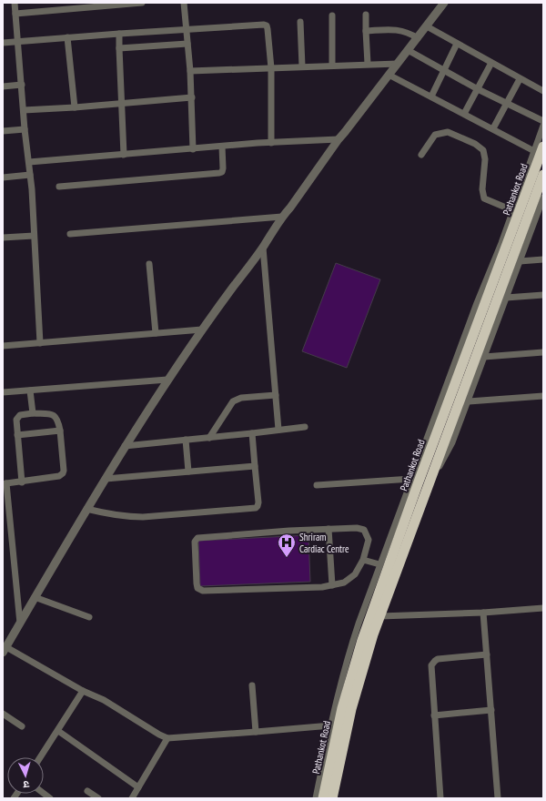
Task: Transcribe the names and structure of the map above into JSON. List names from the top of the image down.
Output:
{
  "streets": {
    "highway": ["Pathankot Road"]
  },
  "places": {
    "hospital": ["Shriram Cardiac Centre"]
  },
  "north": "bottom"
}
